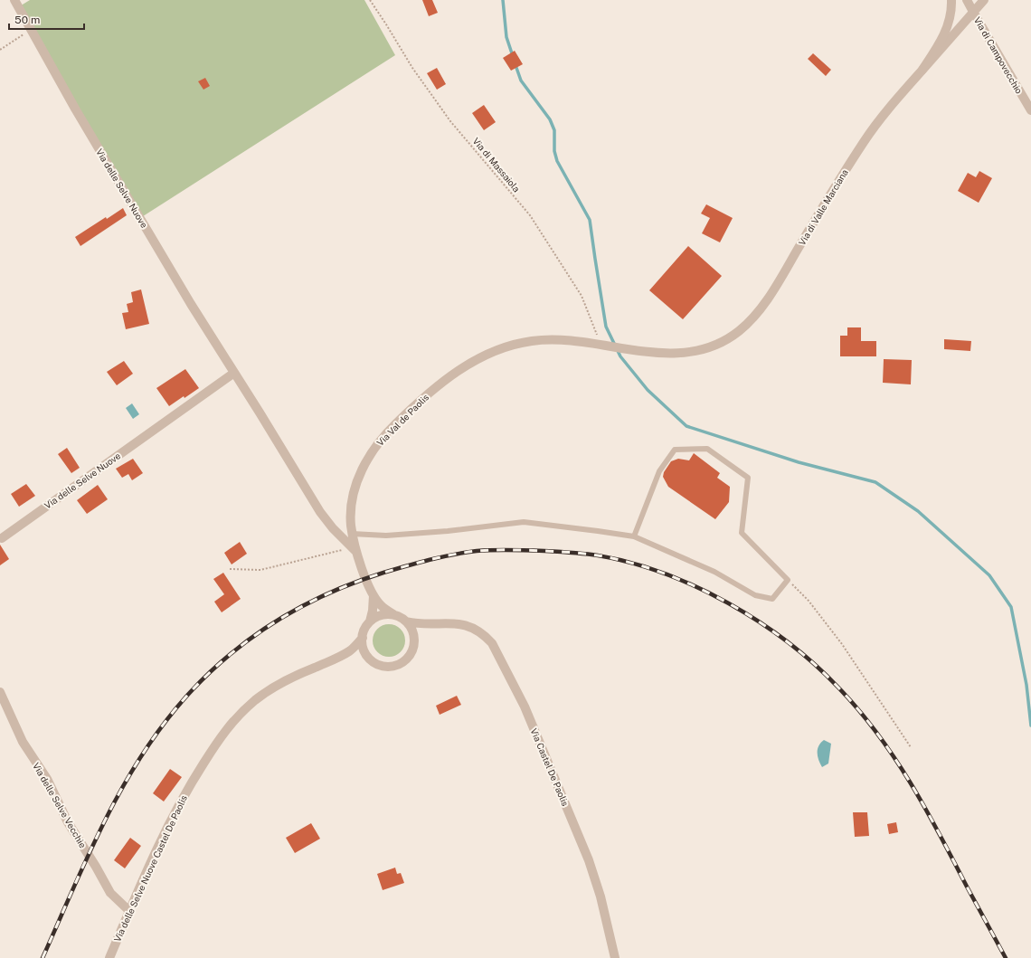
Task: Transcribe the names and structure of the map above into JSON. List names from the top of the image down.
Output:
{
  "streets": {
    "street": [
      "Via di Campovecchio",
      "Via delle Selve Nuove",
      "Via di Valle Marciana",
      "Via Val de Paolis",
      "Via Castel De Paolis",
      "Via delle Selve Vecchie",
      "Via delle Selve Nuove Castel De Paolis"
    ],
    "path": ["Via di Massaiola"]
  },
  "crossings": [
    ["Via di Campovecchio", "Via di Valle Marciana"],
    ["Via di Massaiola", "Via di Valle Marciana"],
    ["Via di Massaiola", "Via Val de Paolis"],
    ["Via delle Selve Nuove", "Via Val de Paolis"],
    ["Via di Valle Marciana", "Via Val de Paolis"],
    ["Via Val de Paolis", "Via Castel De Paolis"],
    ["Via Val de Paolis", "Via delle Selve Nuove Castel De Paolis"],
    ["Via Castel De Paolis", "Via delle Selve Nuove Castel De Paolis"],
    ["Via delle Selve Vecchie", "Via delle Selve Nuove Castel De Paolis"]
  ],
  "scale_bar": "50 m"
}
